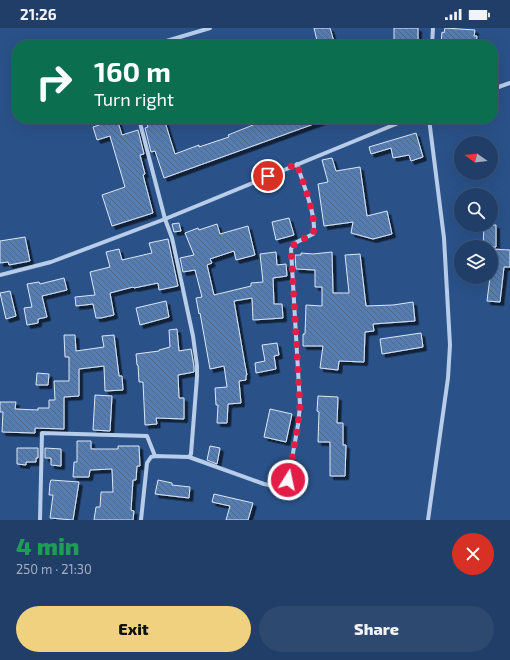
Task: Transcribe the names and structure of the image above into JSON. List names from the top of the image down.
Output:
{
  "north": "left",
  "page": {
    "status": "21:26",
    "turn": ["160 m", "Turn right"],
    "heading": ["4 min", "250 m · 21:30"],
    "buttons": ["Exit", "Share"]
  }
}
